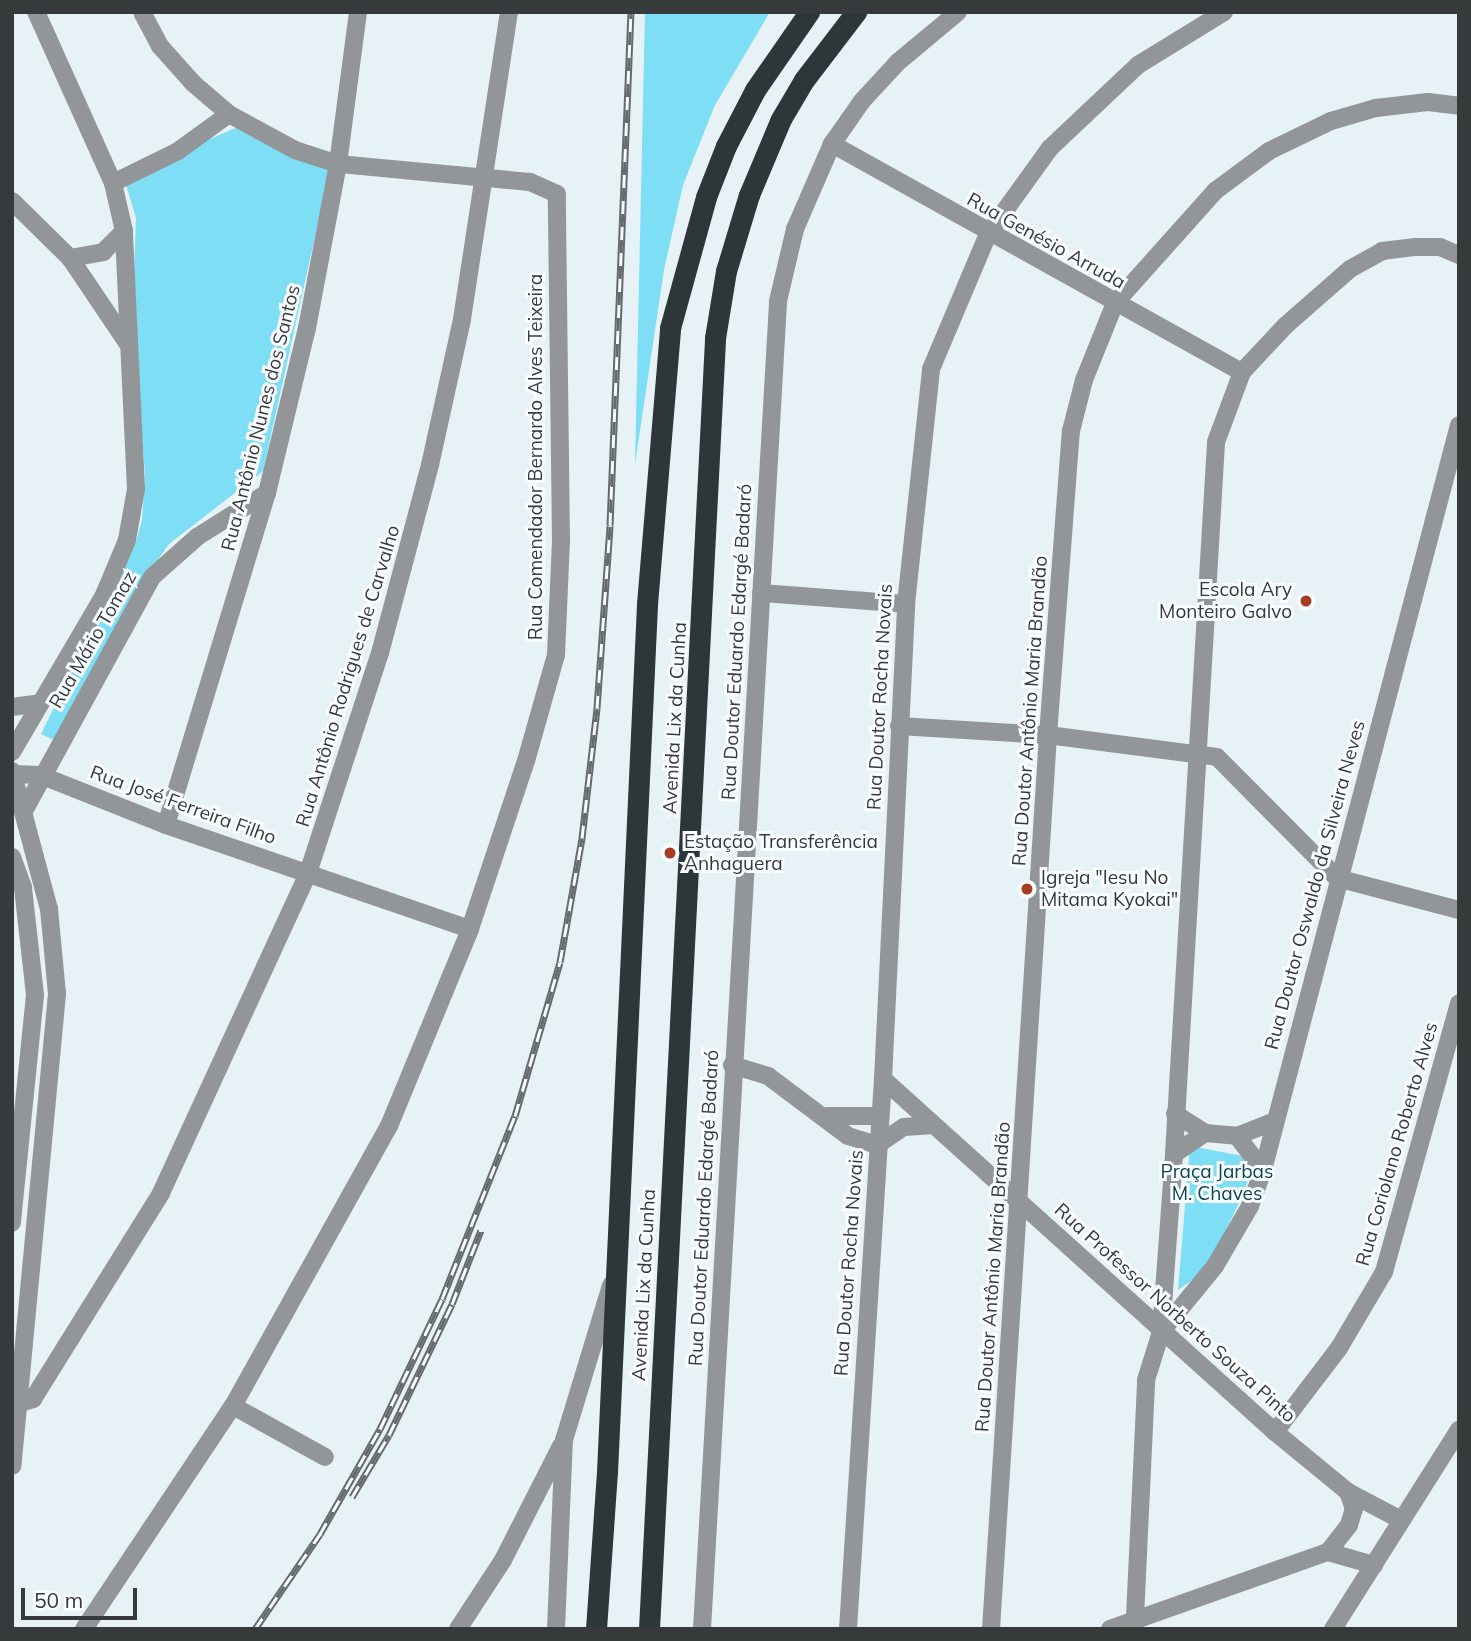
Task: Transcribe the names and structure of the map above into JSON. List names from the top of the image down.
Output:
{
  "streets": {
    "highway": ["Avenida Lix da Cunha"],
    "street": [
      "Rua Genésio Arruda",
      "Rua Antônio Nunes dos Santos",
      "Rua Comendador Bernardo Alves Teixeira",
      "Rua Mário Tomaz",
      "Rua Doutor Eduardo Edargé Badaró",
      "Rua Antônio Rodrigues de Carvalho",
      "Rua Doutor Rocha Novais",
      "Rua Doutor Antônio Maria Brandão",
      "Rua José Ferreira Filho",
      "Rua Doutor Oswaldo da Silveira Neves",
      "Rua Coriolano Roberto Alves",
      "Rua Professor Norberto Souza Pinto"
    ]
  },
  "crossings": [
    ["Rua Genésio Arruda", "Rua Doutor Eduardo Edargé Badaró"],
    ["Rua Genésio Arruda", "Rua Doutor Rocha Novais"],
    ["Rua Genésio Arruda", "Rua Doutor Antônio Maria Brandão"],
    ["Rua Antônio Nunes dos Santos", "Rua Mário Tomaz"],
    ["Rua Antônio Nunes dos Santos", "Rua José Ferreira Filho"],
    ["Rua Comendador Bernardo Alves Teixeira", "Rua Antônio Rodrigues de Carvalho"],
    ["Rua Comendador Bernardo Alves Teixeira", "Rua José Ferreira Filho"],
    ["Rua Mário Tomaz", "Rua José Ferreira Filho"],
    ["Rua Antônio Rodrigues de Carvalho", "Rua José Ferreira Filho"],
    ["Rua Doutor Rocha Novais", "Rua Professor Norberto Souza Pinto"],
    ["Rua Doutor Antônio Maria Brandão", "Rua Professor Norberto Souza Pinto"],
    ["Rua Doutor Oswaldo da Silveira Neves", "Rua Professor Norberto Souza Pinto"],
    ["Rua Coriolano Roberto Alves", "Rua Professor Norberto Souza Pinto"]
  ],
  "parks": ["Praça Jarbas M. Chaves"],
  "places": ["Escola Ary Monteiro Galvo", "Estação Transferência Anhaguera", "Igreja \"Iesu No Mitama Kyokai\""],
  "scale_bar": "50 m"
}
